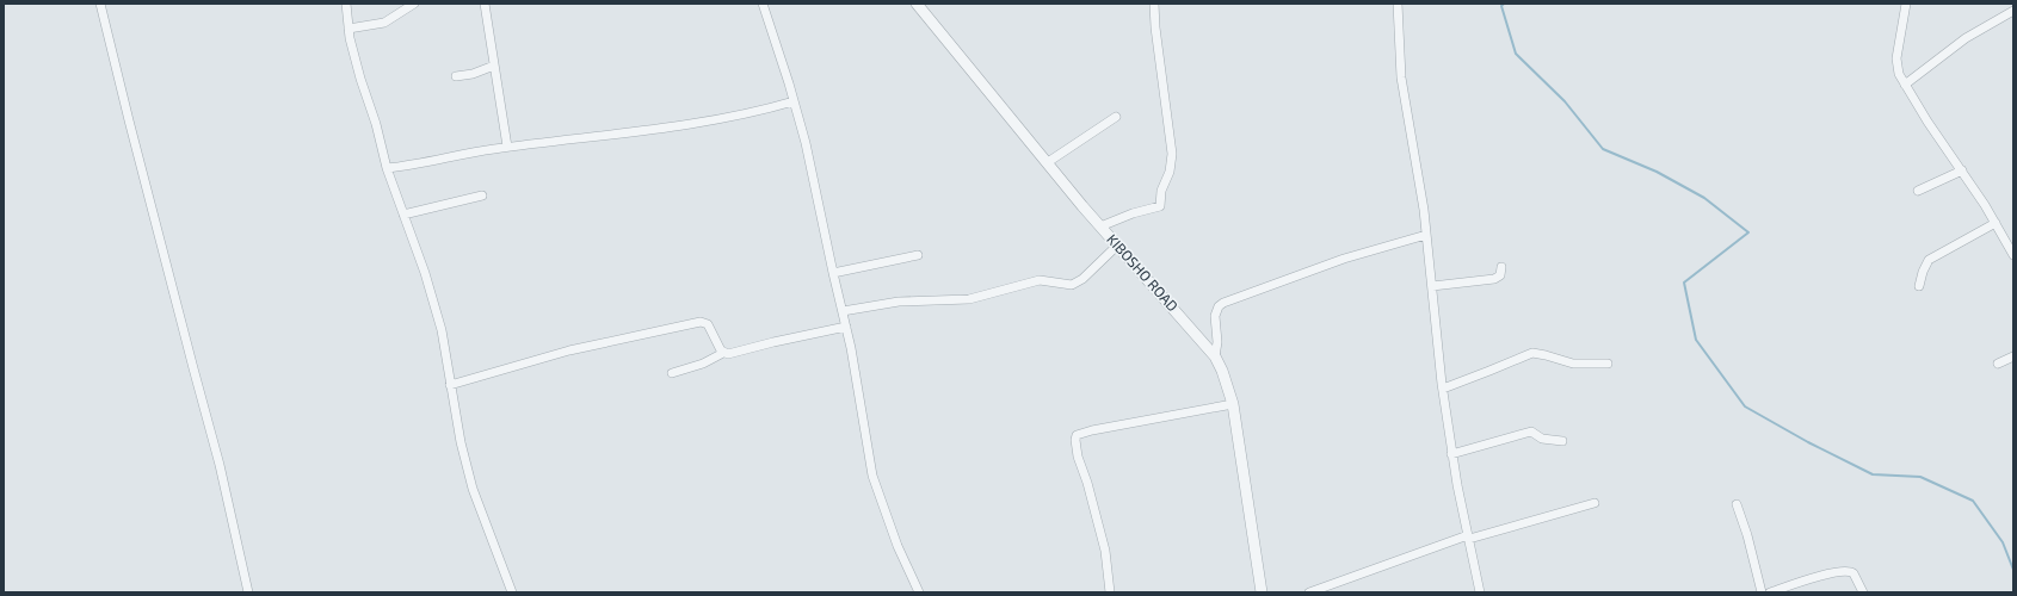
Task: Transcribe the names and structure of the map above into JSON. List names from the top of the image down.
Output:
{
  "streets": {
    "street": ["KIBOSHO ROAD"]
  }
}
